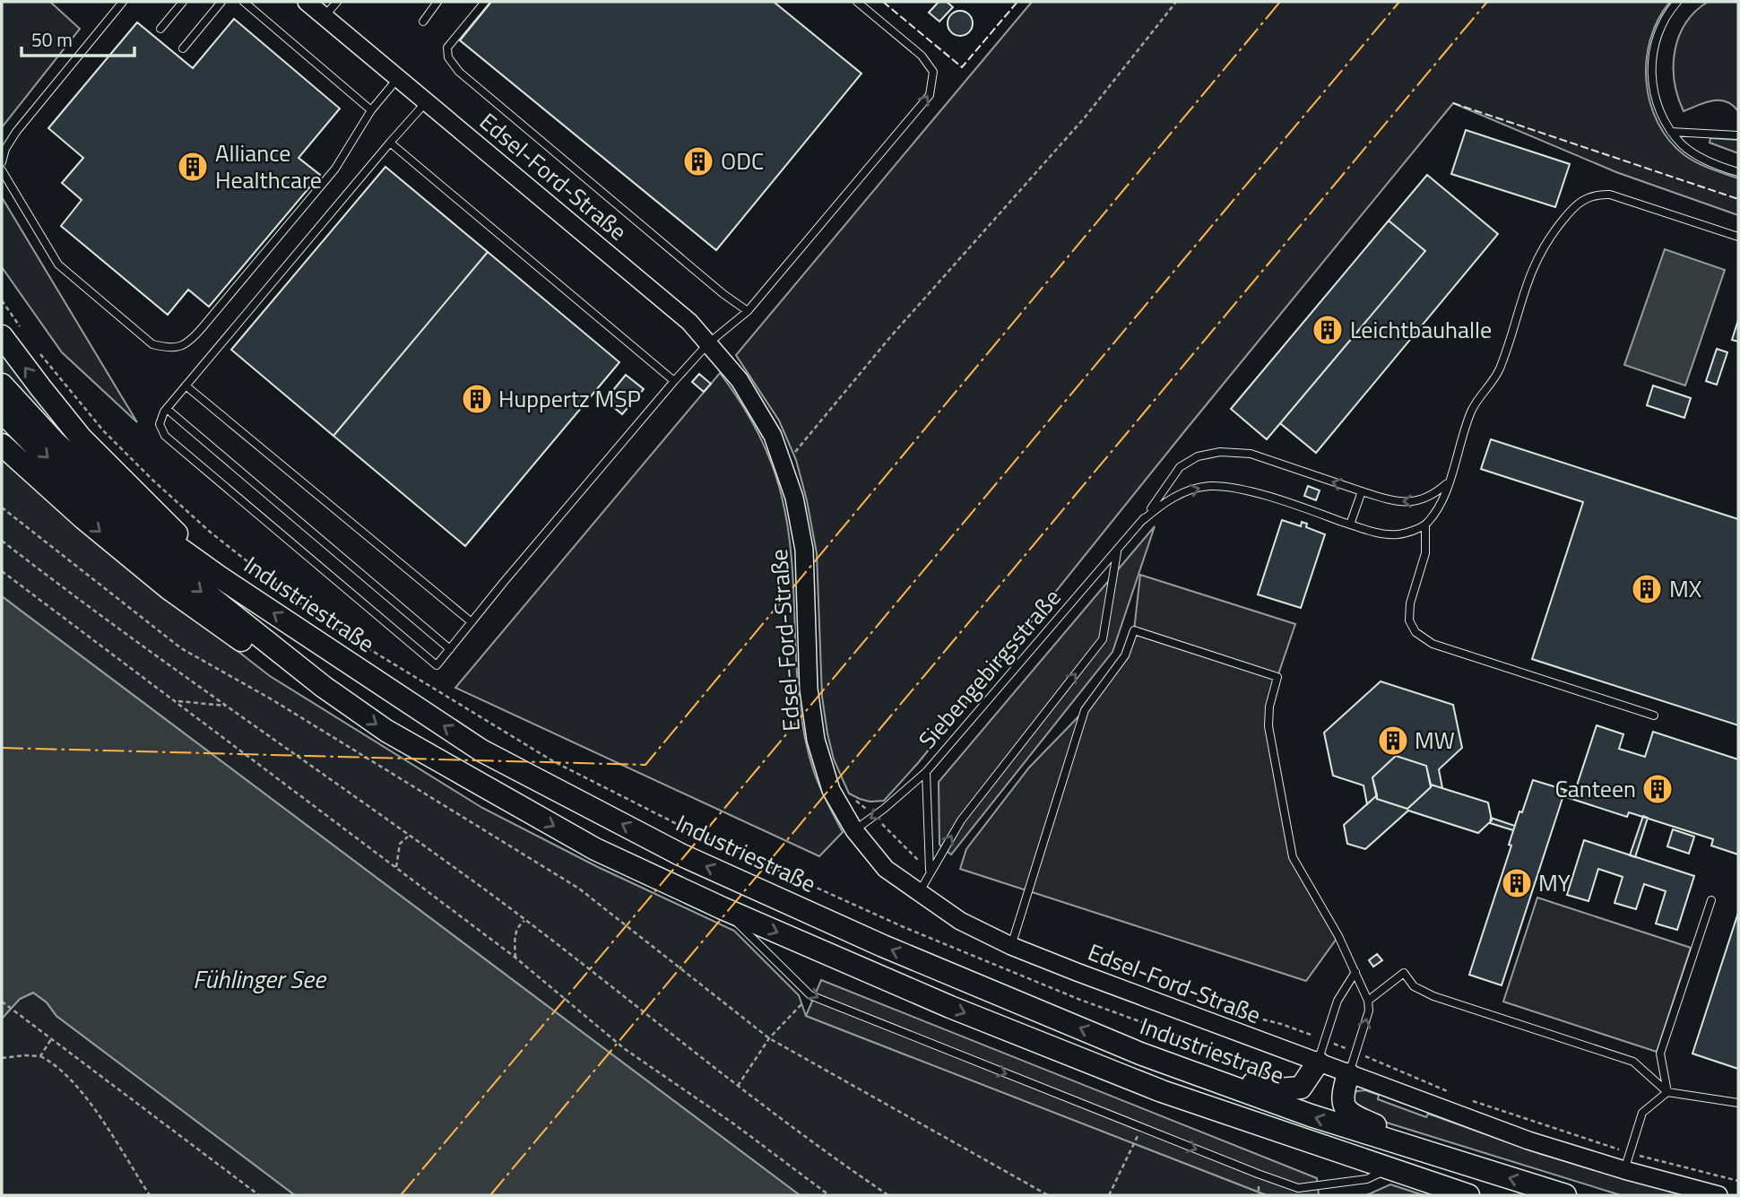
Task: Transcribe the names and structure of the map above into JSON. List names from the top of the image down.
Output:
{
  "streets": {
    "highway": ["Industriestraße"],
    "street": ["Edsel-Ford-Straße"],
    "lane": ["Siebengebirgsstraße"]
  },
  "crossings": [
    ["Edsel-Ford-Straße", "Siebengebirgsstraße"]
  ],
  "water": ["Fühlinger See"],
  "places": {
    "building": [
      "ODC",
      "Alliance Healthcare",
      "Leichtbauhalle",
      "Huppertz MSP",
      "MX",
      "MW",
      "Canteen",
      "MY"
    ]
  },
  "scale_bar": "50 m"
}
